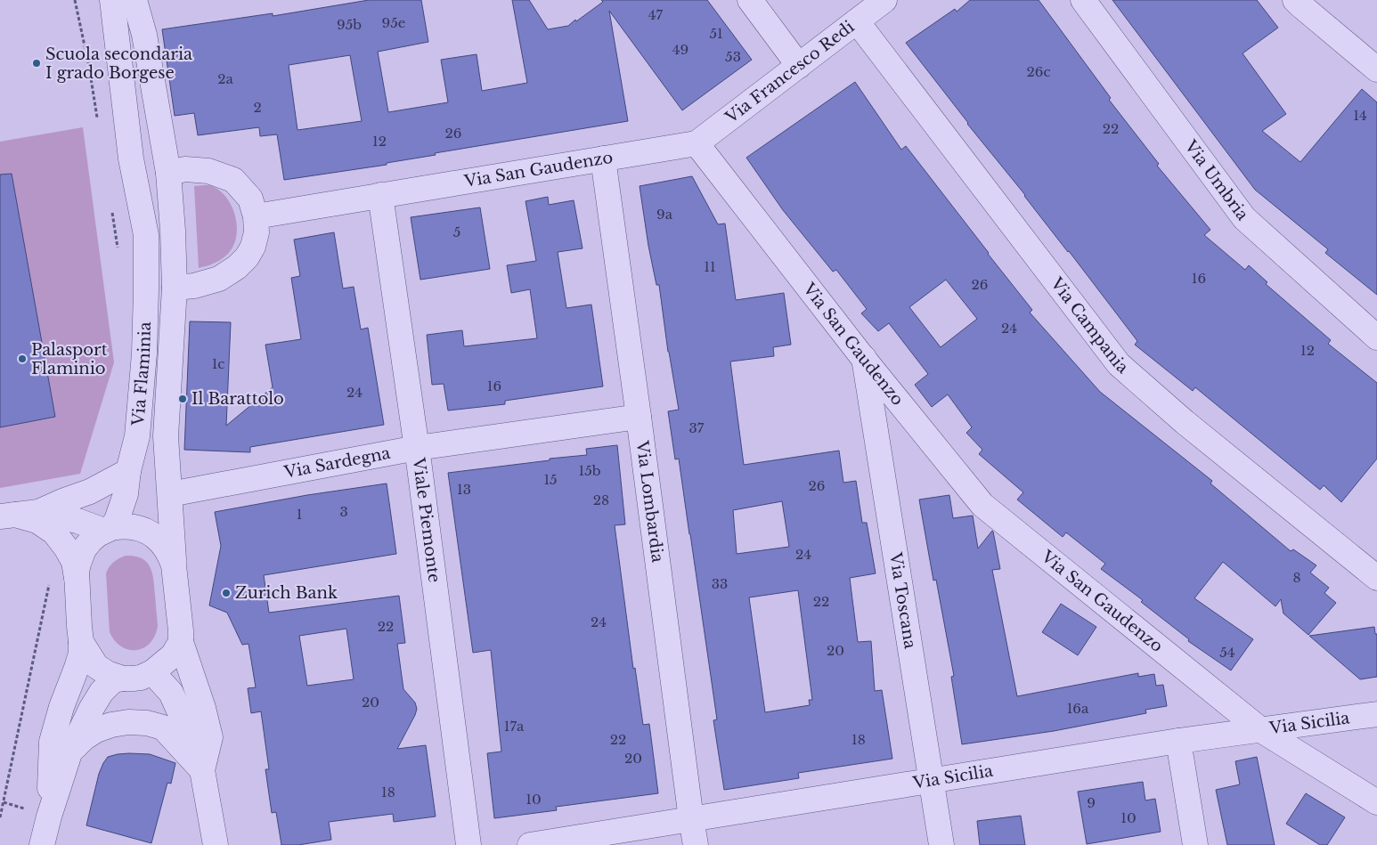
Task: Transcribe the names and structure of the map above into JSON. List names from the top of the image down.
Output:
{
  "streets": {
    "street": [
      "Via Francesco Redi",
      "Via San Gaudenzo",
      "Via Umbria",
      "Via Campania",
      "Via Flaminia",
      "Via Sardegna",
      "Via Lombardia",
      "Viale Piemonte",
      "Via Toscana",
      "Via Sicilia"
    ]
  },
  "crossings": [
    ["Via Francesco Redi", "Via San Gaudenzo"],
    ["Via Francesco Redi", "Via Campania"],
    ["Via San Gaudenzo", "Via Lombardia"],
    ["Via San Gaudenzo", "Viale Piemonte"],
    ["Via San Gaudenzo", "Via Toscana"],
    ["Via San Gaudenzo", "Via Sicilia"],
    ["Via Flaminia", "Via Sardegna"],
    ["Via Sardegna", "Via Lombardia"],
    ["Via Sardegna", "Viale Piemonte"],
    ["Via Lombardia", "Via Sicilia"],
    ["Via Toscana", "Via Sicilia"]
  ],
  "places": [
    "Scuola secondaria I grado Borgese",
    "Palasport Flaminio",
    "Il Barattolo",
    "Zurich Bank"
  ],
  "house_numbers": [
    "47",
    "95e",
    "95b",
    "51",
    "49",
    "53",
    "26c",
    "2a",
    "2",
    "14",
    "22",
    "26",
    "12",
    "9a",
    "5",
    "11",
    "16",
    "26",
    "24",
    "12",
    "1c",
    "16",
    "24",
    "37",
    "15b",
    "15",
    "26",
    "13",
    "28",
    "3",
    "1",
    "24",
    "8",
    "33",
    "22",
    "24",
    "22",
    "20",
    "54",
    "20",
    "16a",
    "17a",
    "22",
    "18",
    "20",
    "18",
    "10",
    "9",
    "10"
  ]
}
